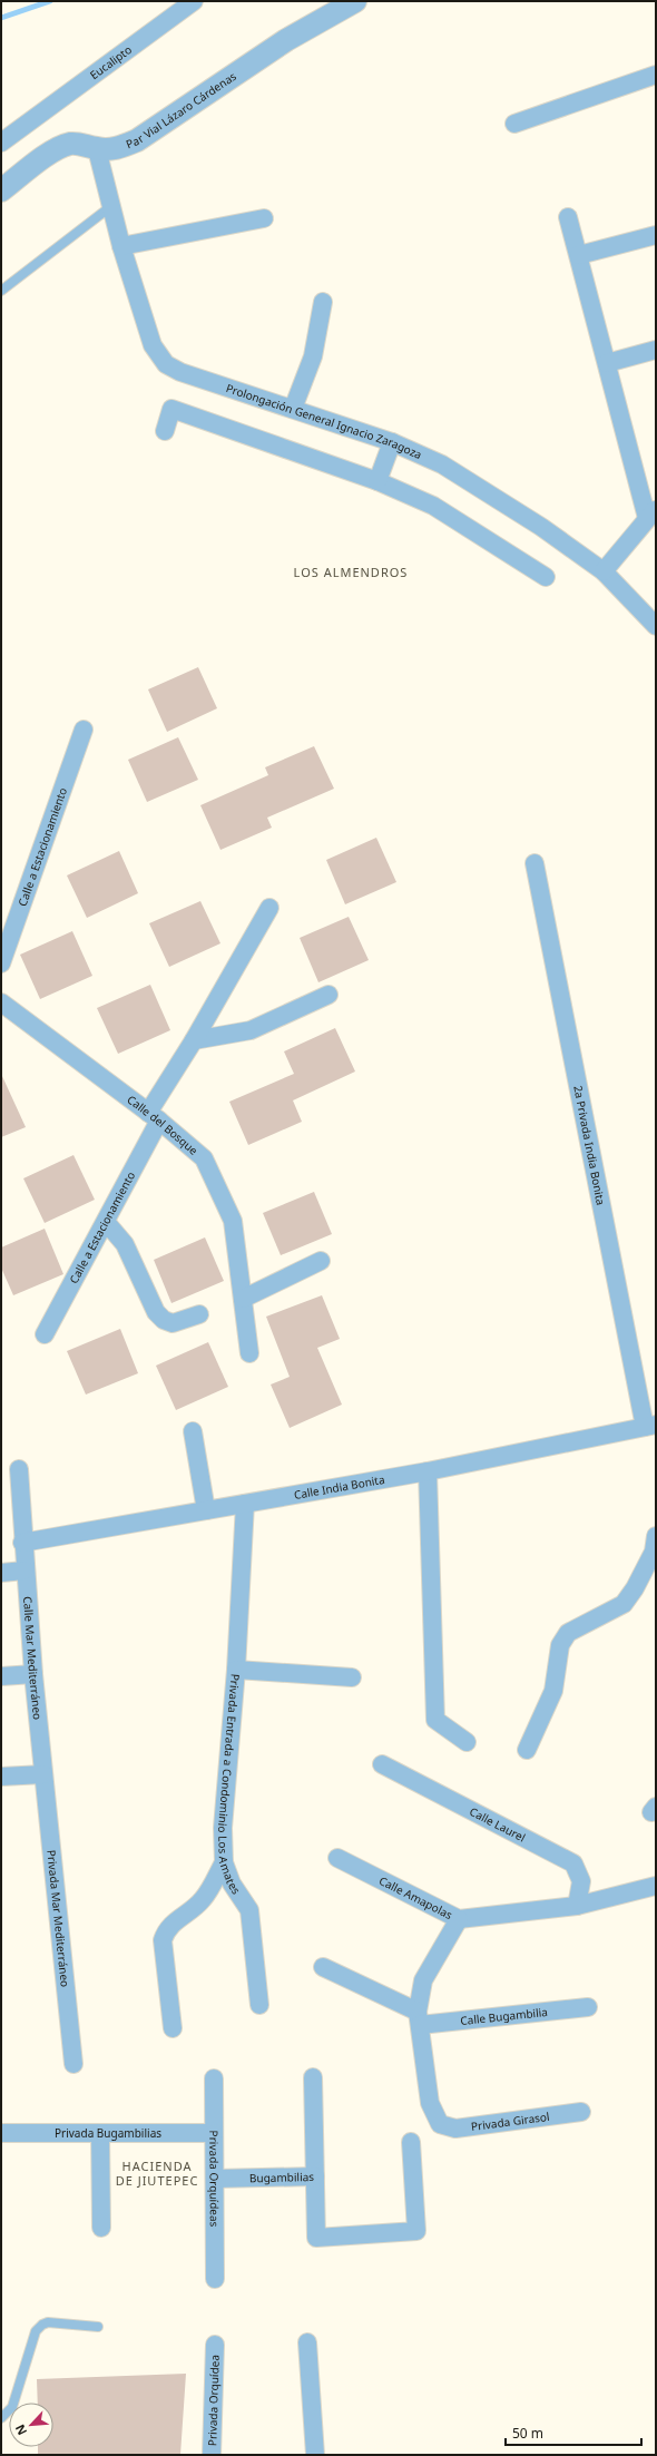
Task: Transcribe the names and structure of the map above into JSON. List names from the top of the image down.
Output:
{
  "streets": {
    "street": [
      "Eucalipto",
      "Par Vial Lázaro Cárdenas",
      "Prolongación General Ignacio Zaragoza",
      "Calle a Estacionamiento",
      "Calle del Bosque",
      "2a Privada India Bonita",
      "Calle India Bonita",
      "Calle Mar Mediterráneo",
      "Privada Entrada a Condominio Los Amates",
      "Calle Laurel",
      "Calle Amapolas",
      "Privada Mar Mediterráneo",
      "Calle Bugambilia",
      "Privada Girasol",
      "Privada Bugambilias",
      "Privada Orquídeas",
      "Bugambilias",
      "Privada Orquídea"
    ]
  },
  "crossings": [
    ["Par Vial Lázaro Cárdenas", "Prolongación General Ignacio Zaragoza"],
    ["Calle a Estacionamiento", "Calle del Bosque"],
    ["2a Privada India Bonita", "Calle India Bonita"],
    ["Calle India Bonita", "Calle Mar Mediterráneo"],
    ["Calle India Bonita", "Privada Entrada a Condominio Los Amates"],
    ["Calle Mar Mediterráneo", "Privada Mar Mediterráneo"],
    ["Calle Laurel", "Calle Amapolas"],
    ["Calle Bugambilia", "Privada Girasol"],
    ["Privada Bugambilias", "Privada Orquídeas"],
    ["Privada Orquídeas", "Bugambilias"]
  ],
  "districts": ["LOS ALMENDROS", "HACIENDA DE JIUTEPEC"],
  "scale_bar": "50 m",
  "north": "bottom left"
}
